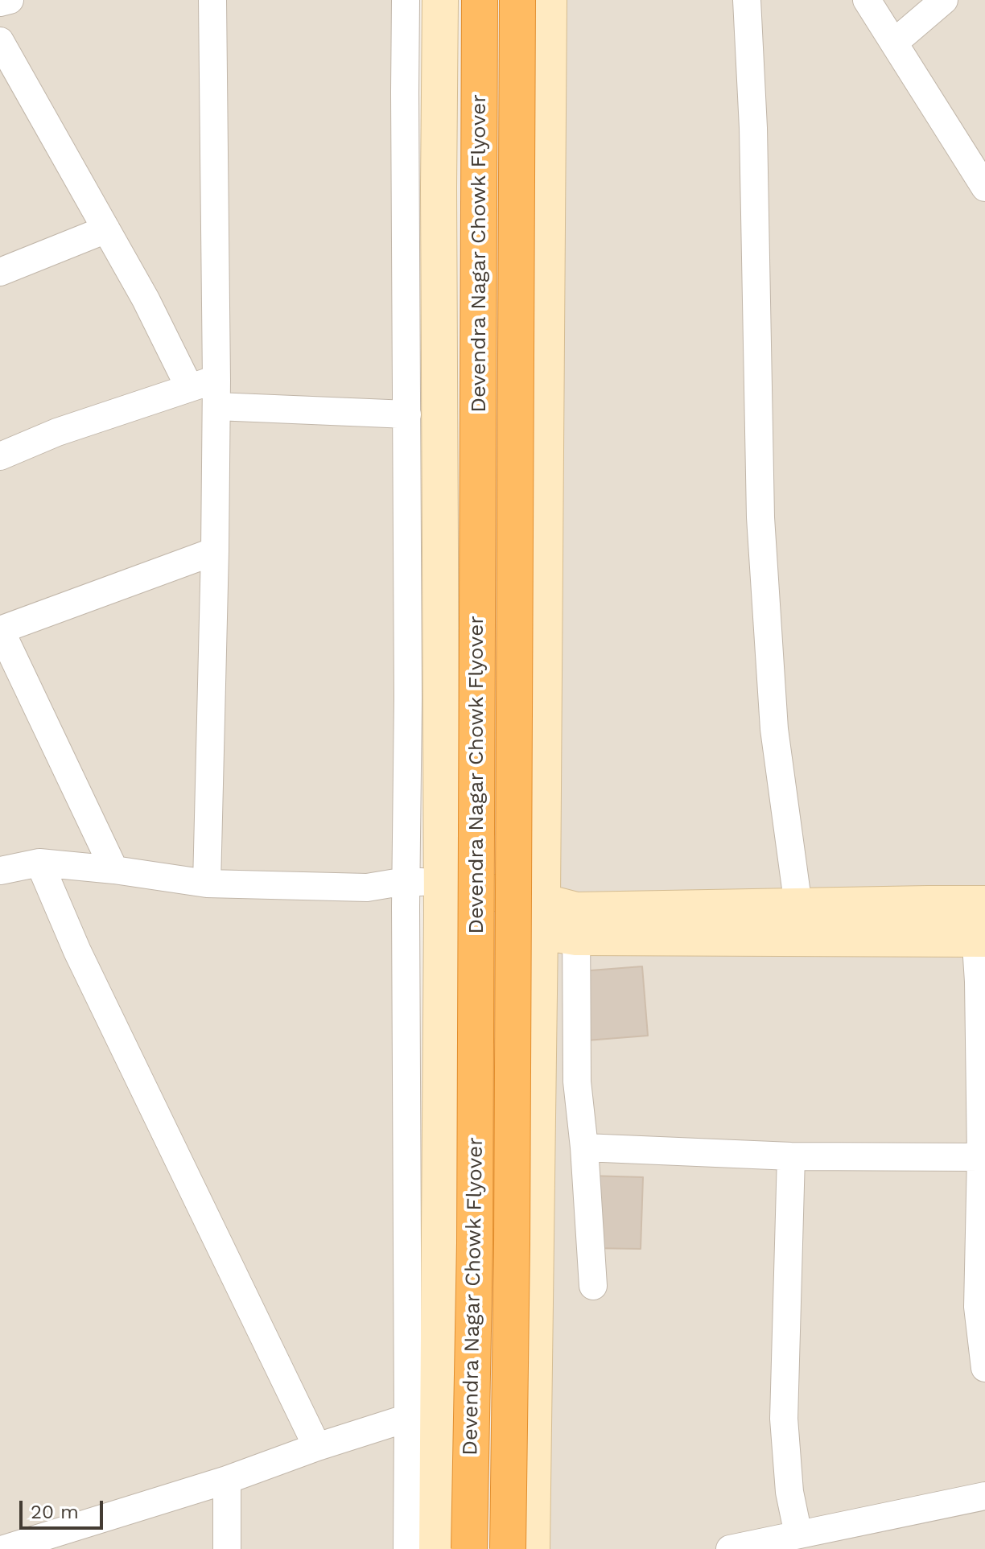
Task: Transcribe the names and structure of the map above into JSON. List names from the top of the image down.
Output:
{
  "streets": {
    "highway": ["Devendra Nagar Chowk Flyover"]
  },
  "scale_bar": "20 m"
}
